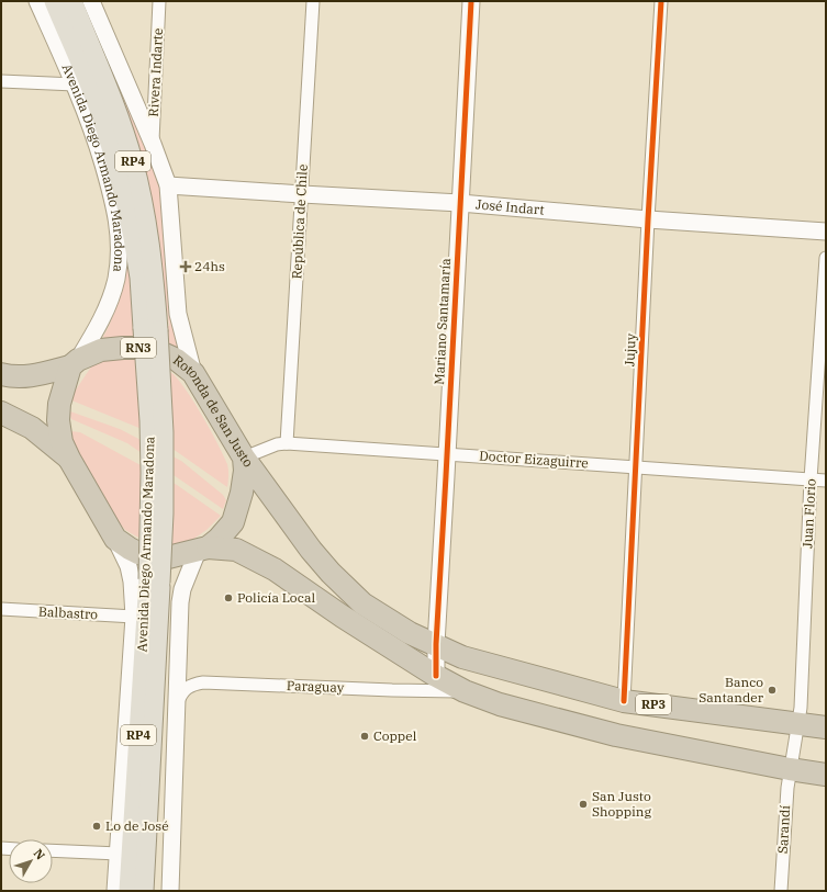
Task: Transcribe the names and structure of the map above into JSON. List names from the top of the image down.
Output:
{
  "streets": {
    "highway": ["RN3", "Rotonda de San Justo", "RP3"],
    "main road": ["RP4", "Avenida Diego Armando Maradona"],
    "street": [
      "Rivera Indarte",
      "José Indart",
      "República de Chile",
      "Mariano Santamaría",
      "Jujuy",
      "Doctor Eizaguirre",
      "Juan Florio",
      "Balbastro",
      "Paraguay",
      "Sarandí"
    ]
  },
  "crossings": [
    ["Avenida Diego Armando Maradona", "RN3"],
    ["Avenida Diego Armando Maradona", "Rotonda de San Justo"],
    ["Avenida Diego Armando Maradona", "Balbastro"],
    ["José Indart", "República de Chile"],
    ["José Indart", "Mariano Santamaría"],
    ["José Indart", "Jujuy"],
    ["República de Chile", "Doctor Eizaguirre"],
    ["Mariano Santamaría", "Doctor Eizaguirre"],
    ["Mariano Santamaría", "RP3"],
    ["RN3", "Rotonda de San Justo"],
    ["Jujuy", "Doctor Eizaguirre"],
    ["Jujuy", "RP3"],
    ["Rotonda de San Justo", "Doctor Eizaguirre"],
    ["Rotonda de San Justo", "RP3"],
    ["Doctor Eizaguirre", "Juan Florio"],
    ["Doctor Eizaguirre", "RP3"],
    ["Juan Florio", "RP3"],
    ["Juan Florio", "Sarandí"]
  ],
  "places": {
    "health": ["24hs"],
    "other": [
      "Policía Local",
      "Banco Santander",
      "Coppel",
      "San Justo Shopping",
      "Lo de José"
    ]
  },
  "north": "top right"
}
